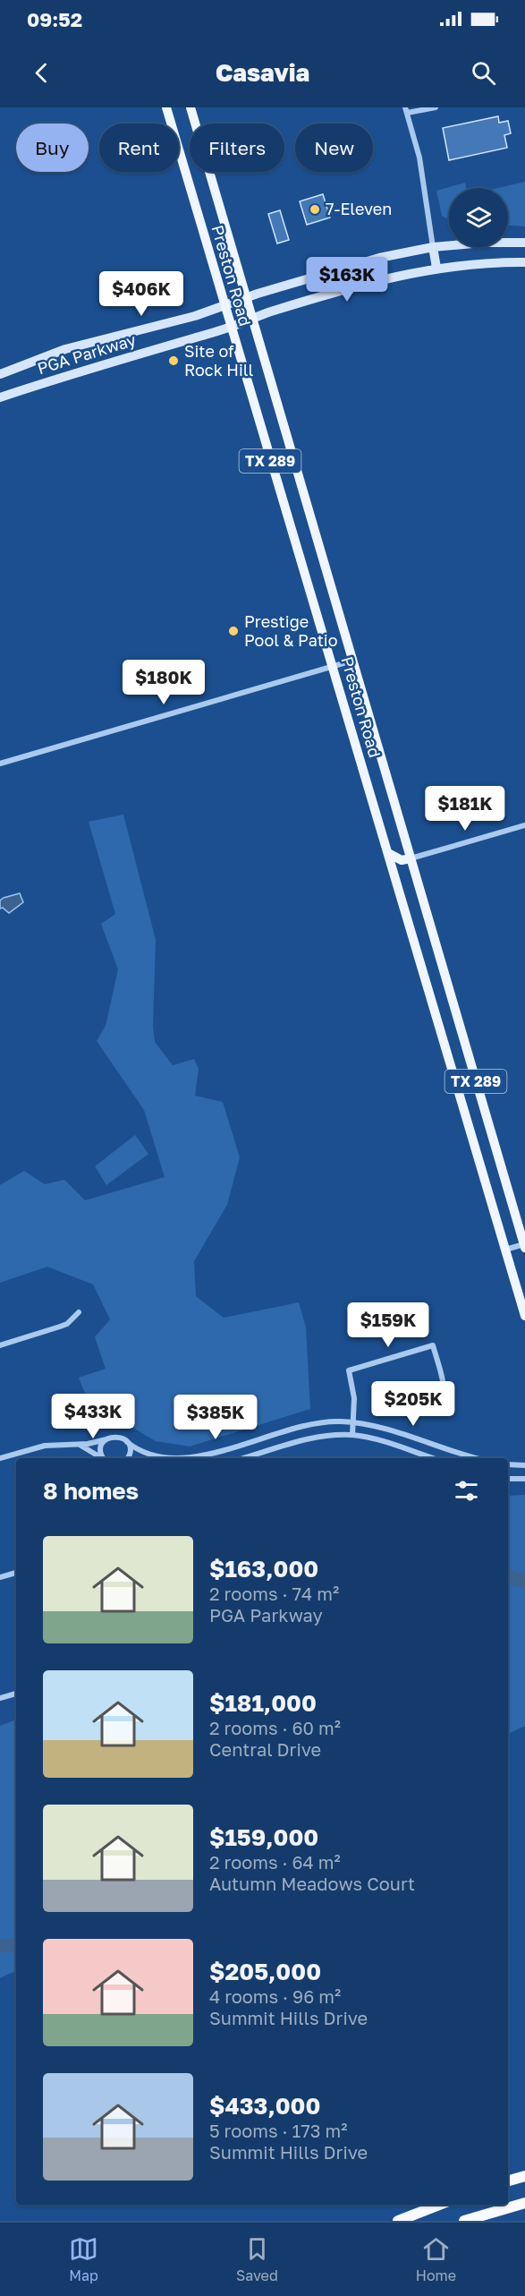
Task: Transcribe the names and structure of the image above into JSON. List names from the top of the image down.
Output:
{
  "streets": {
    "main road": ["Preston Road", "PGA Parkway", "TX 289"]
  },
  "crossings": [
    ["Preston Road", "PGA Parkway"]
  ],
  "places": ["7-Eleven", "Site of Rock Hill", "Prestige Pool & Patio"],
  "page": {
    "status": "09:52",
    "header": "Casavia",
    "chip": [
      "Buy",
      "Rent",
      "Filters",
      "New"
    ],
    "price": [
      "$163K",
      "$406K",
      "$180K",
      "$181K",
      "$159K",
      "$205K",
      "$433K",
      "$385K"
    ],
    "heading": "8 homes",
    "list": [
      {
        "name": "$163,000",
        "note": "2 rooms · 74 m² · PGA Parkway"
      },
      {
        "name": "$181,000",
        "note": "2 rooms · 60 m² · Central Drive"
      },
      {
        "name": "$159,000",
        "note": "2 rooms · 64 m² · Autumn Meadows Court"
      },
      {
        "name": "$205,000",
        "note": "4 rooms · 96 m² · Summit Hills Drive"
      },
      {
        "name": "$433,000",
        "note": "5 rooms · 173 m² · Summit Hills Drive"
      }
    ],
    "tabs": ["Map", "Saved", "Home"]
  }
}
